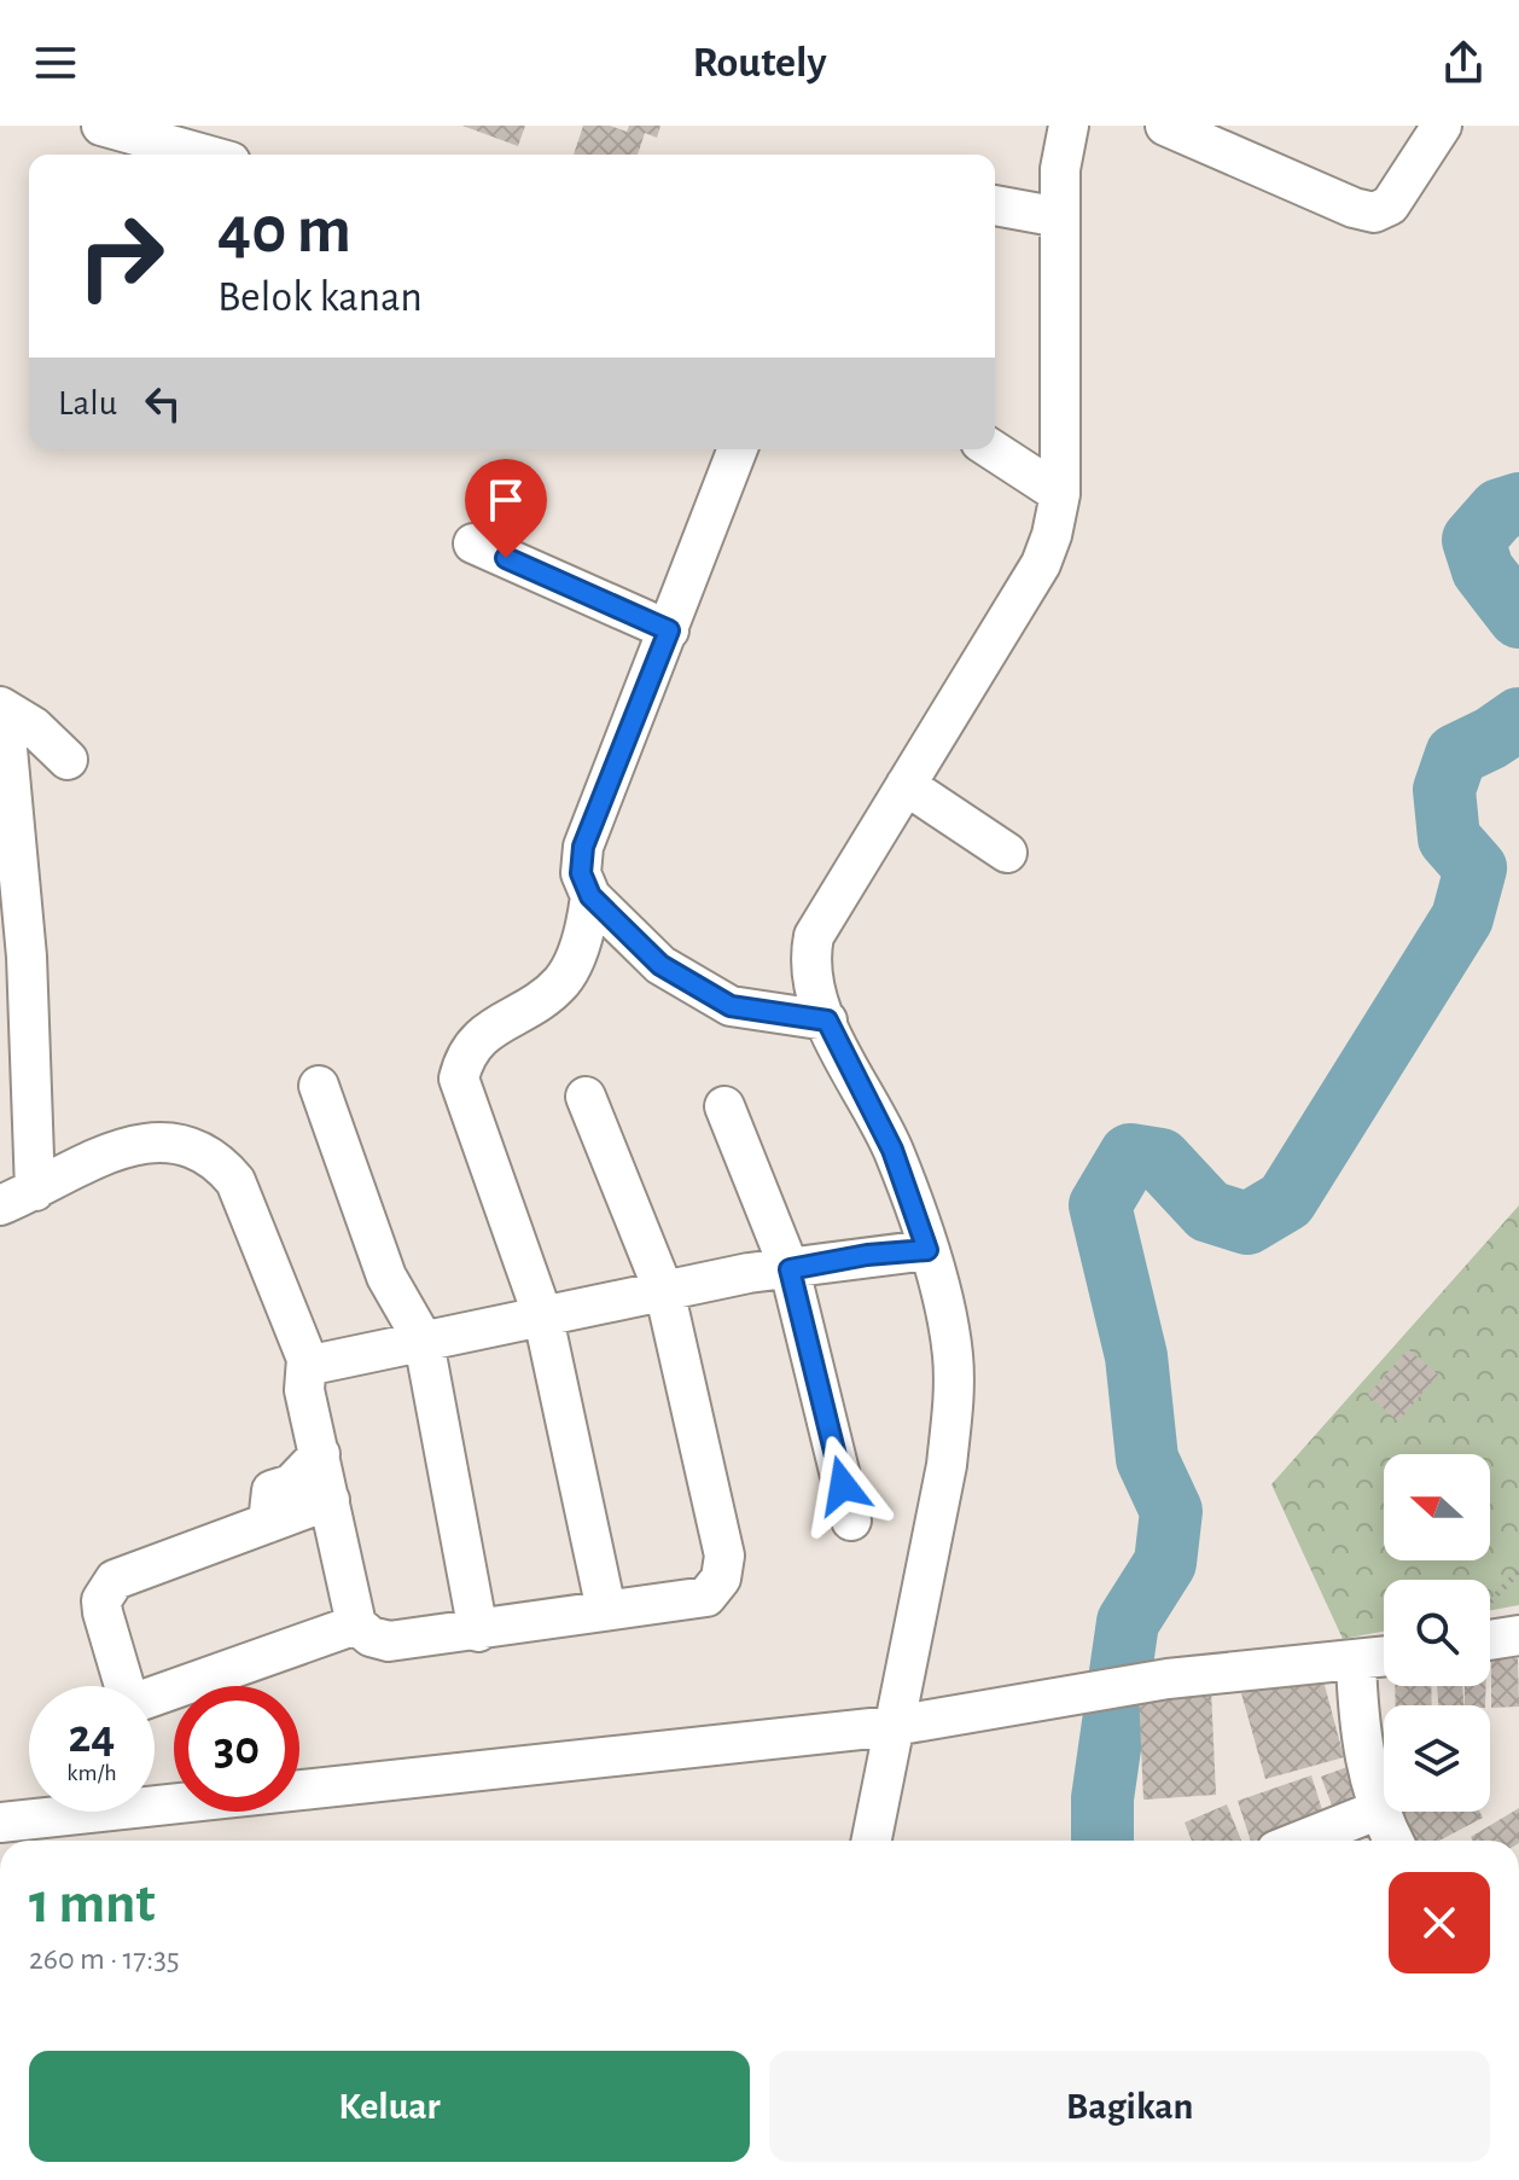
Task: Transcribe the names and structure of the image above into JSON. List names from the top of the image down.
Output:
{
  "north": "left",
  "page": {
    "header": "Routely",
    "turn": ["40 m", "Belok kanan"],
    "then": "Lalu",
    "speed": "24 km/h",
    "limit": "30",
    "heading": ["1 mnt", "260 m · 17:35"],
    "buttons": ["Keluar", "Bagikan"]
  }
}
